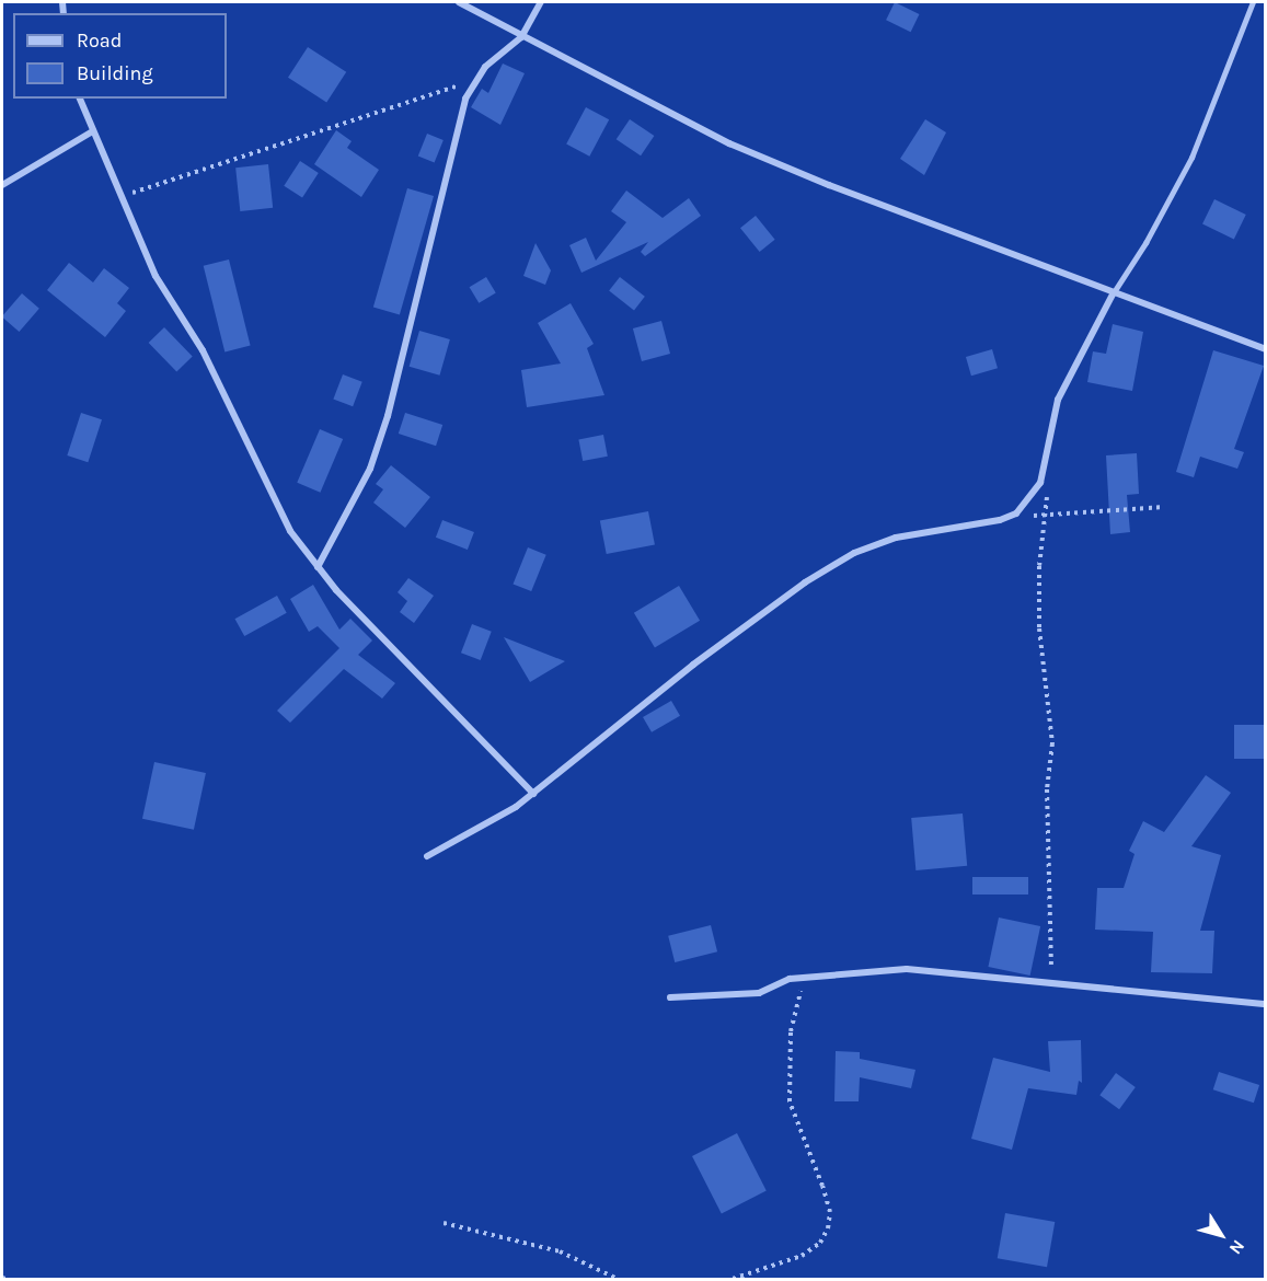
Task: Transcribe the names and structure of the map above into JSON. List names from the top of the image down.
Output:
{
  "legend": ["Road", "Building"],
  "north": "bottom right"
}
